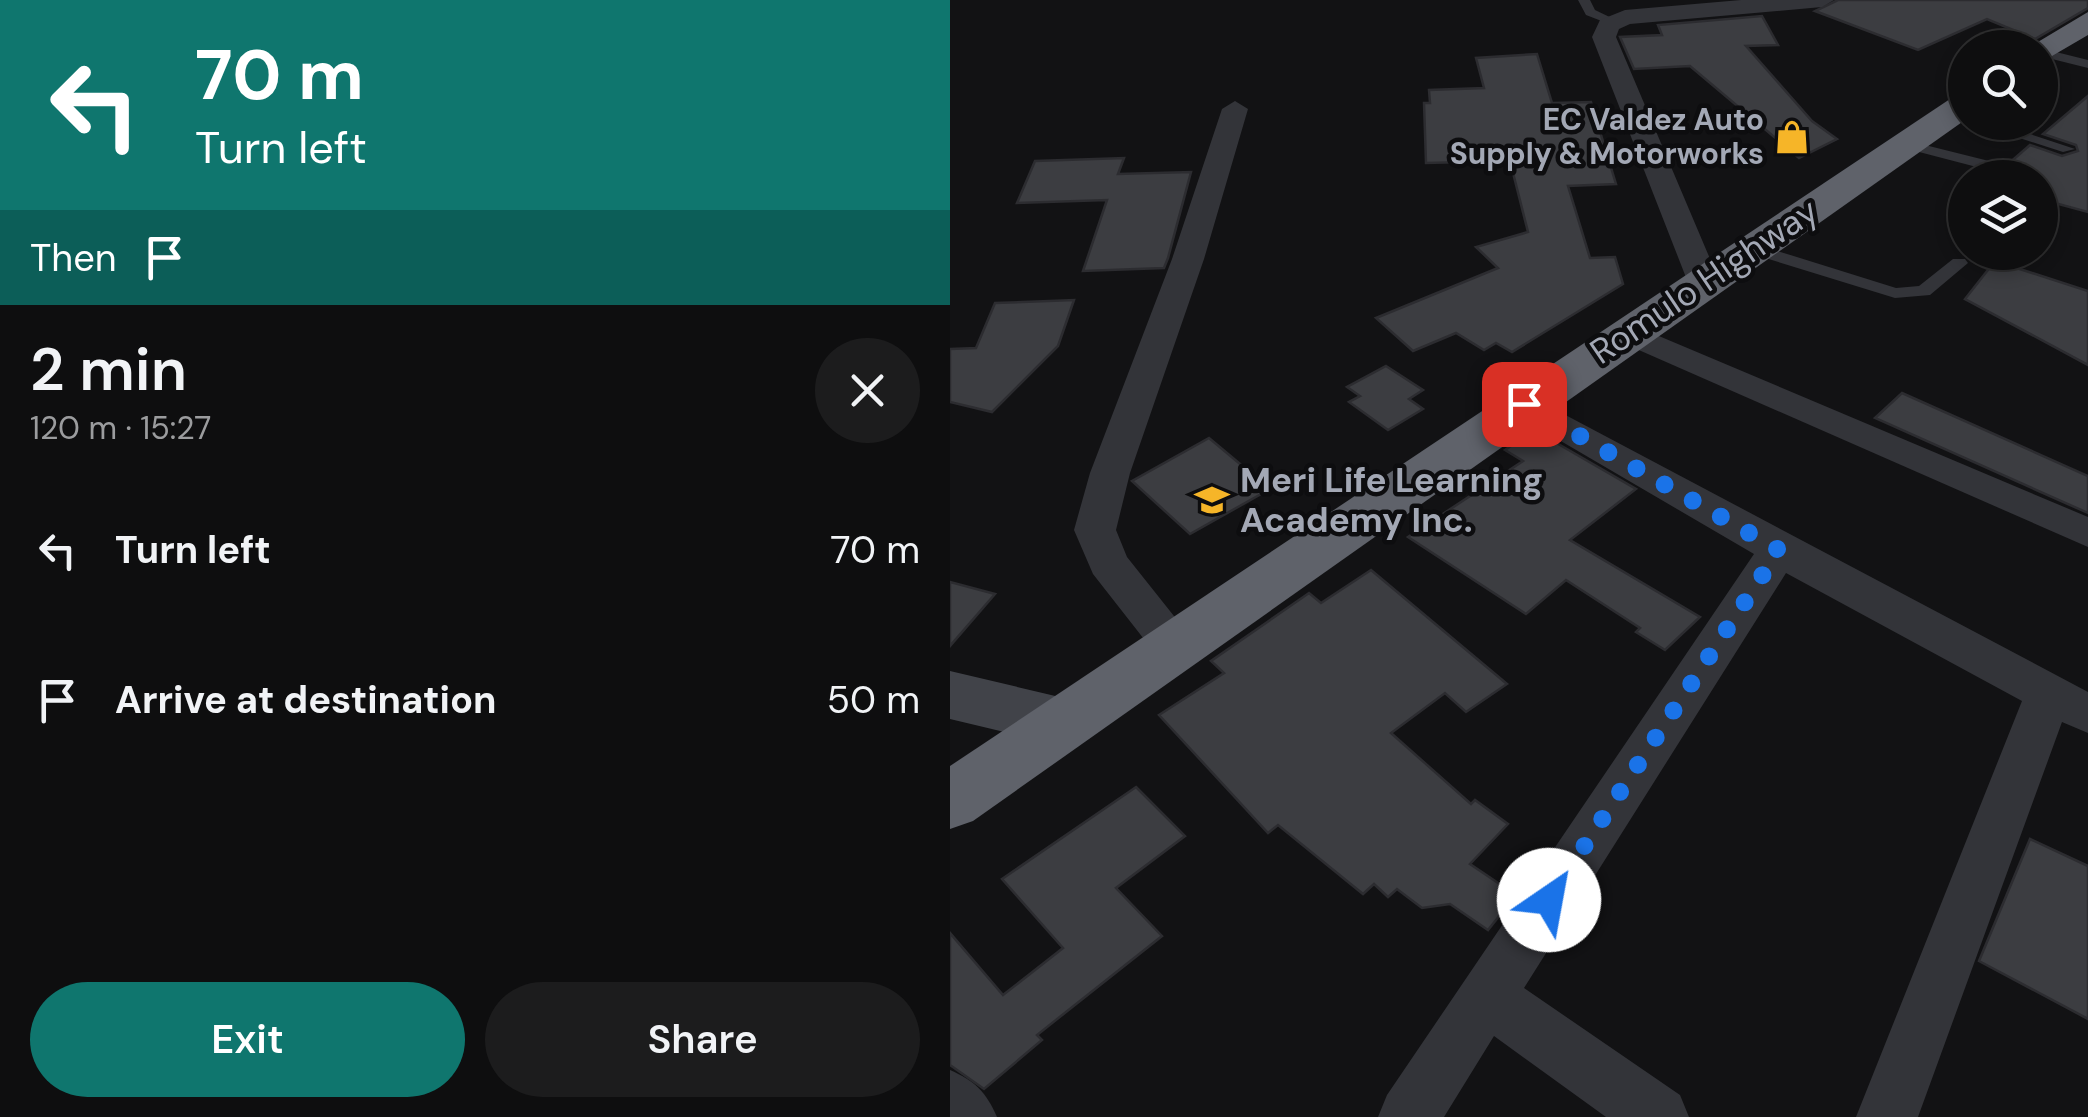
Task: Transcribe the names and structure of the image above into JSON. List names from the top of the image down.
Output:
{
  "streets": {
    "highway": ["Romulo Highway"]
  },
  "places": {
    "shop": ["EC Valdez Auto Supply & Motorworks"],
    "school or university": ["Meri Life Learning Academy Inc."]
  },
  "page": {
    "turn": ["70 m", "Turn left"],
    "then": "Then",
    "heading": ["2 min", "120 m · 15:27"],
    "list": [
      {
        "name": "Turn left",
        "value": "70 m"
      },
      {
        "name": "Arrive at destination",
        "value": "50 m"
      }
    ],
    "buttons": ["Exit", "Share"]
  }
}
